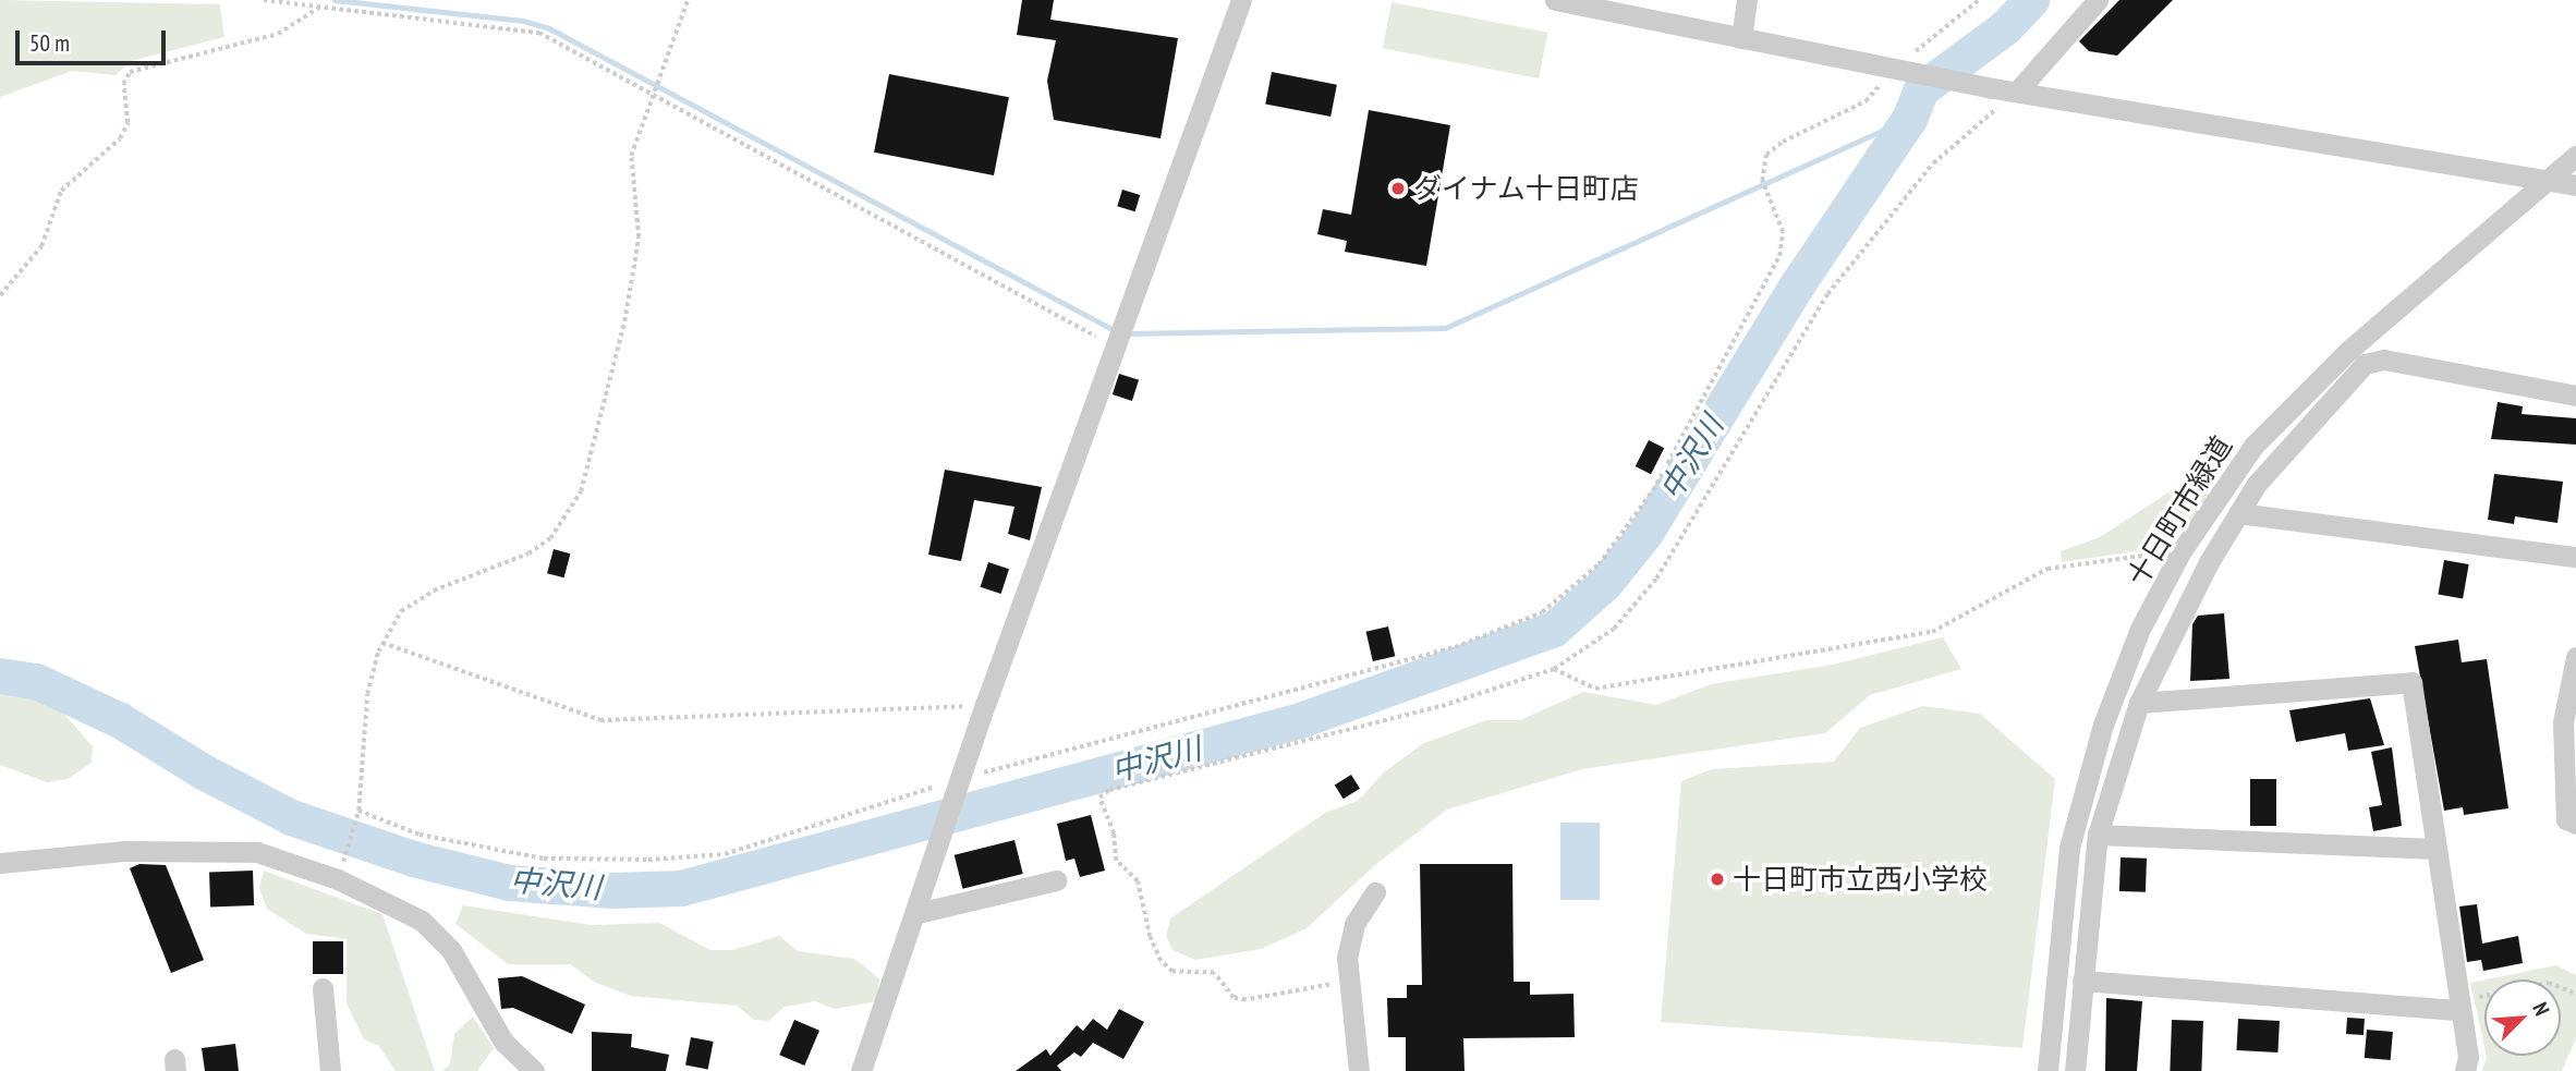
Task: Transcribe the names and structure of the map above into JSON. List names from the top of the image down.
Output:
{
  "streets": {
    "street": ["十日町市緑道"]
  },
  "water": ["中沢川"],
  "places": ["ダイナム十日町店", "十日町市立西小学校"],
  "scale_bar": "50 m",
  "north": "top right"
}
